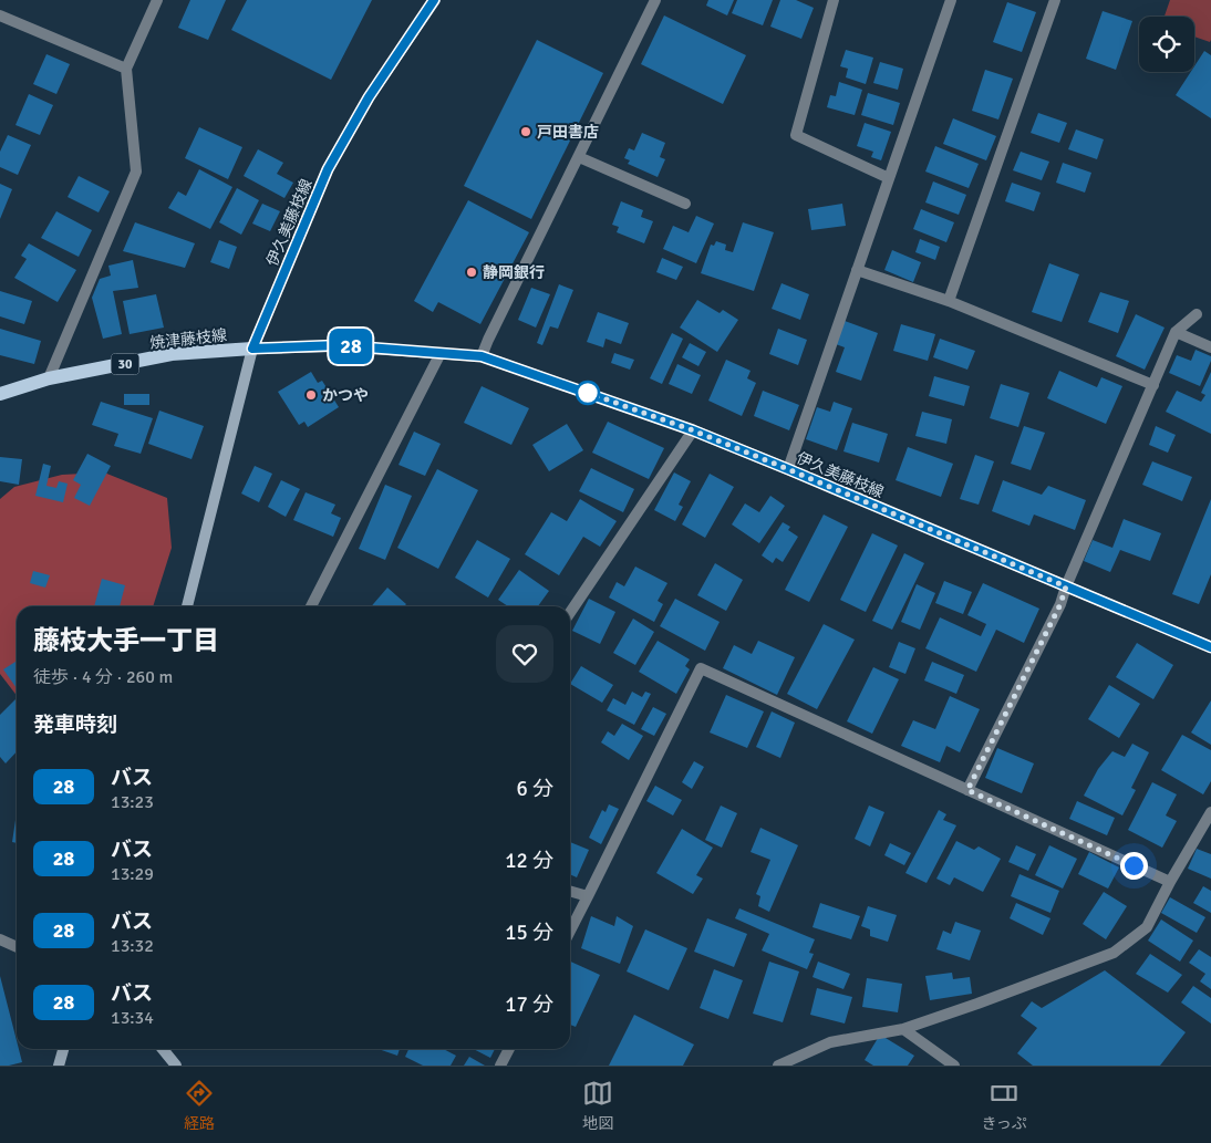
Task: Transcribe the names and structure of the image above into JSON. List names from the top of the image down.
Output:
{
  "streets": {
    "main road": ["伊久美藤枝線", "焼津藤枝線", "30"]
  },
  "crossings": [
    ["伊久美藤枝線", "焼津藤枝線"]
  ],
  "places": ["戸田書店", "静岡銀行", "かつや"],
  "lines": ["bus line 28"],
  "page": {
    "on_map": "28",
    "heading": [
      ["藤枝大手一丁目", "徒歩 · 4 分 · 260 m"],
      "発車時刻"
    ],
    "list": [
      {
        "mark": "28",
        "name": "バス",
        "note": "13:23",
        "value": "6 分"
      },
      {
        "mark": "28",
        "name": "バス",
        "note": "13:29",
        "value": "12 分"
      },
      {
        "mark": "28",
        "name": "バス",
        "note": "13:32",
        "value": "15 分"
      },
      {
        "mark": "28",
        "name": "バス",
        "note": "13:34",
        "value": "17 分"
      }
    ],
    "tabs": ["経路", "地図", "きっぷ"]
  }
}
